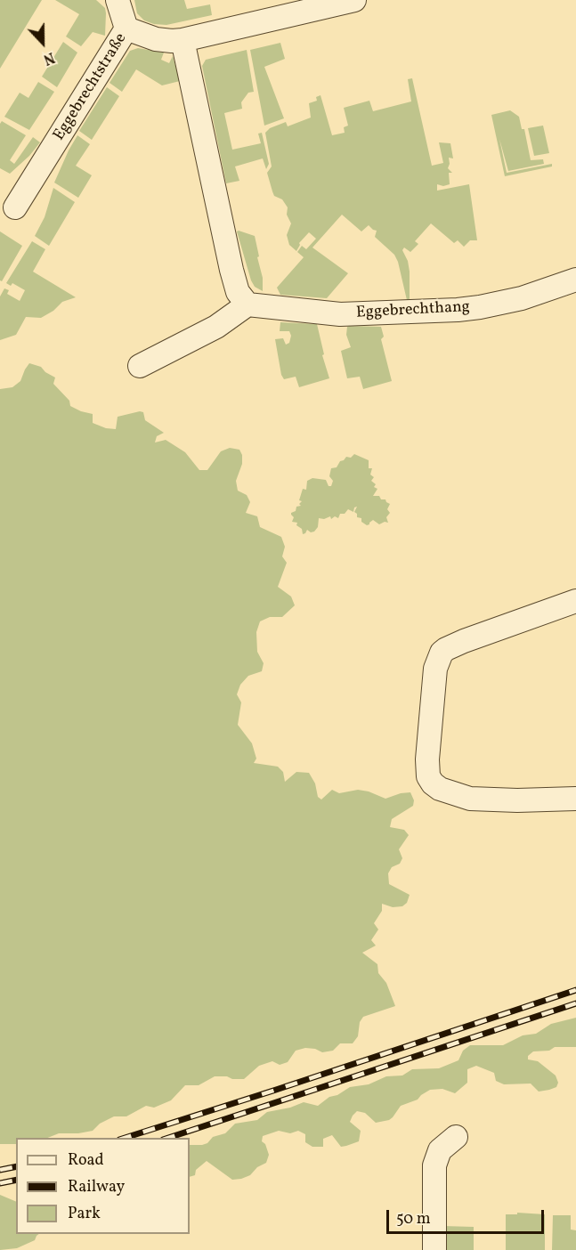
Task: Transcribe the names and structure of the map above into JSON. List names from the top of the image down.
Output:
{
  "streets": {
    "street": ["Eggebrechtstraße", "Eggebrechthang"]
  },
  "legend": ["Road", "Railway", "Park"],
  "scale_bar": "50 m",
  "north": "bottom"
}
